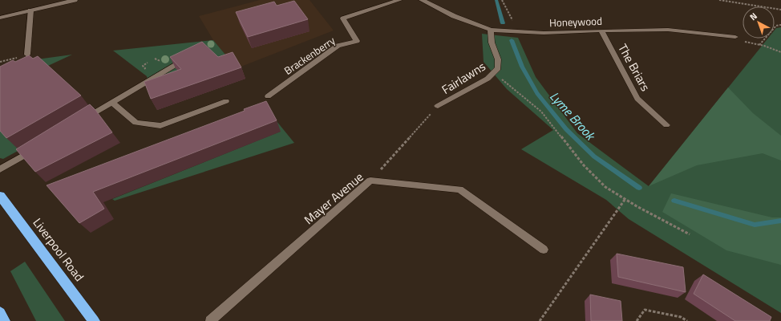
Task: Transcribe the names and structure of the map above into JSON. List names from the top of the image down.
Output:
{
  "streets": {
    "highway": ["Liverpool Road"],
    "street": [
      "Honeywood",
      "Brackenberry",
      "The Briars",
      "Fairlawns",
      "Mayer Avenue"
    ]
  },
  "crossings": [
    ["Honeywood", "The Briars"],
    ["Honeywood", "Fairlawns"]
  ],
  "water": ["Lyme Brook"],
  "north": "top left"
}
